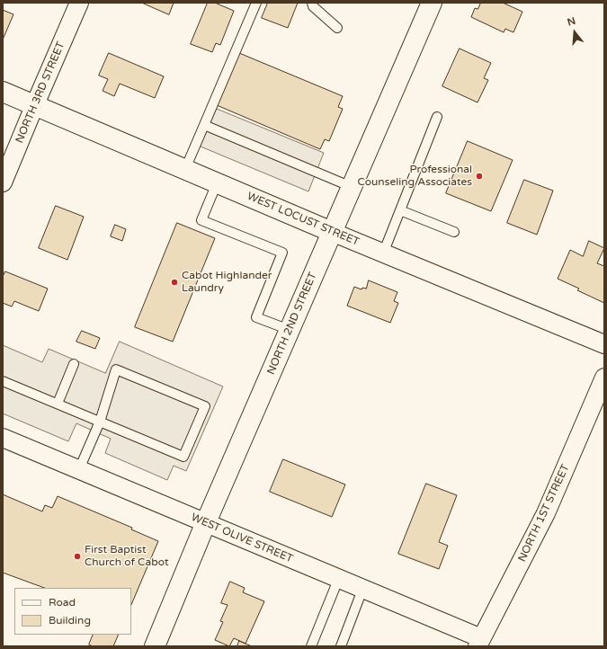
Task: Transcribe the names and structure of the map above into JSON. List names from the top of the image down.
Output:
{
  "streets": {
    "main road": ["WEST LOCUST STREET", "NORTH 2ND STREET"],
    "street": ["NORTH 3RD STREET", "NORTH 1ST STREET", "WEST OLIVE STREET"]
  },
  "crossings": [
    ["NORTH 3RD STREET", "WEST LOCUST STREET"],
    ["WEST LOCUST STREET", "NORTH 2ND STREET"],
    ["NORTH 2ND STREET", "WEST OLIVE STREET"],
    ["NORTH 1ST STREET", "WEST OLIVE STREET"]
  ],
  "places": ["Professional Counseling Associates", "Cabot Highlander Laundry", "First Baptist Church of Cabot"],
  "legend": ["Road", "Building"],
  "north": "top"
}
